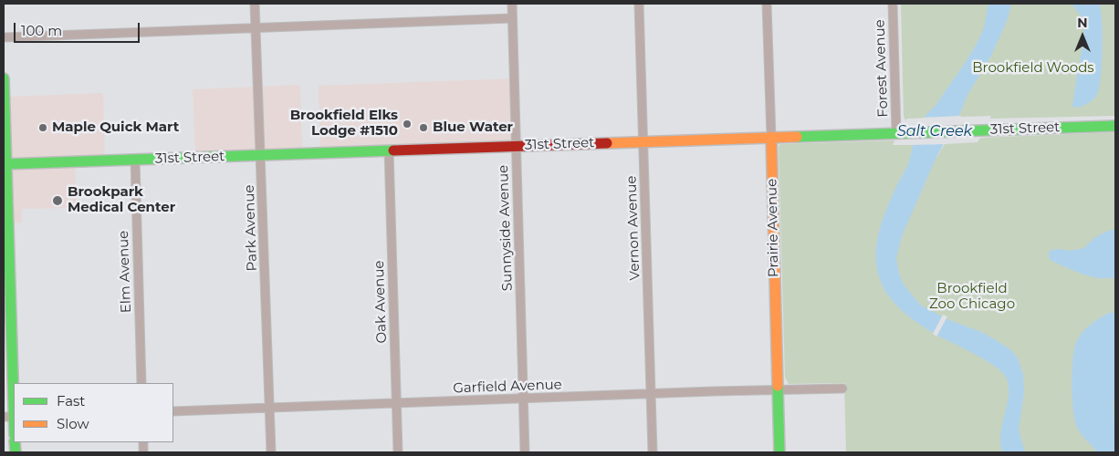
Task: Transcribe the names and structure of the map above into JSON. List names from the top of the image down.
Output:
{
  "streets": {
    "main road": ["31st Street", "Prairie Avenue"],
    "street": [
      "Forest Avenue",
      "Park Avenue",
      "Sunnyside Avenue",
      "Vernon Avenue",
      "Elm Avenue",
      "Oak Avenue",
      "Garfield Avenue"
    ]
  },
  "crossings": [
    ["Forest Avenue", "31st Street"],
    ["31st Street", "Park Avenue"],
    ["31st Street", "Sunnyside Avenue"],
    ["31st Street", "Vernon Avenue"],
    ["31st Street", "Prairie Avenue"],
    ["31st Street", "Elm Avenue"],
    ["31st Street", "Oak Avenue"],
    ["Park Avenue", "Garfield Avenue"],
    ["Sunnyside Avenue", "Garfield Avenue"],
    ["Vernon Avenue", "Garfield Avenue"],
    ["Prairie Avenue", "Garfield Avenue"],
    ["Oak Avenue", "Garfield Avenue"]
  ],
  "water": ["Salt Creek"],
  "parks": ["Brookfield Woods", "Brookfield Zoo Chicago"],
  "places": [
    "Brookfield Elks Lodge #1510",
    "Maple Quick Mart",
    "Blue Water",
    "Brookpark Medical Center"
  ],
  "legend": ["Fast", "Slow"],
  "scale_bar": "100 m",
  "north": "top"
}
